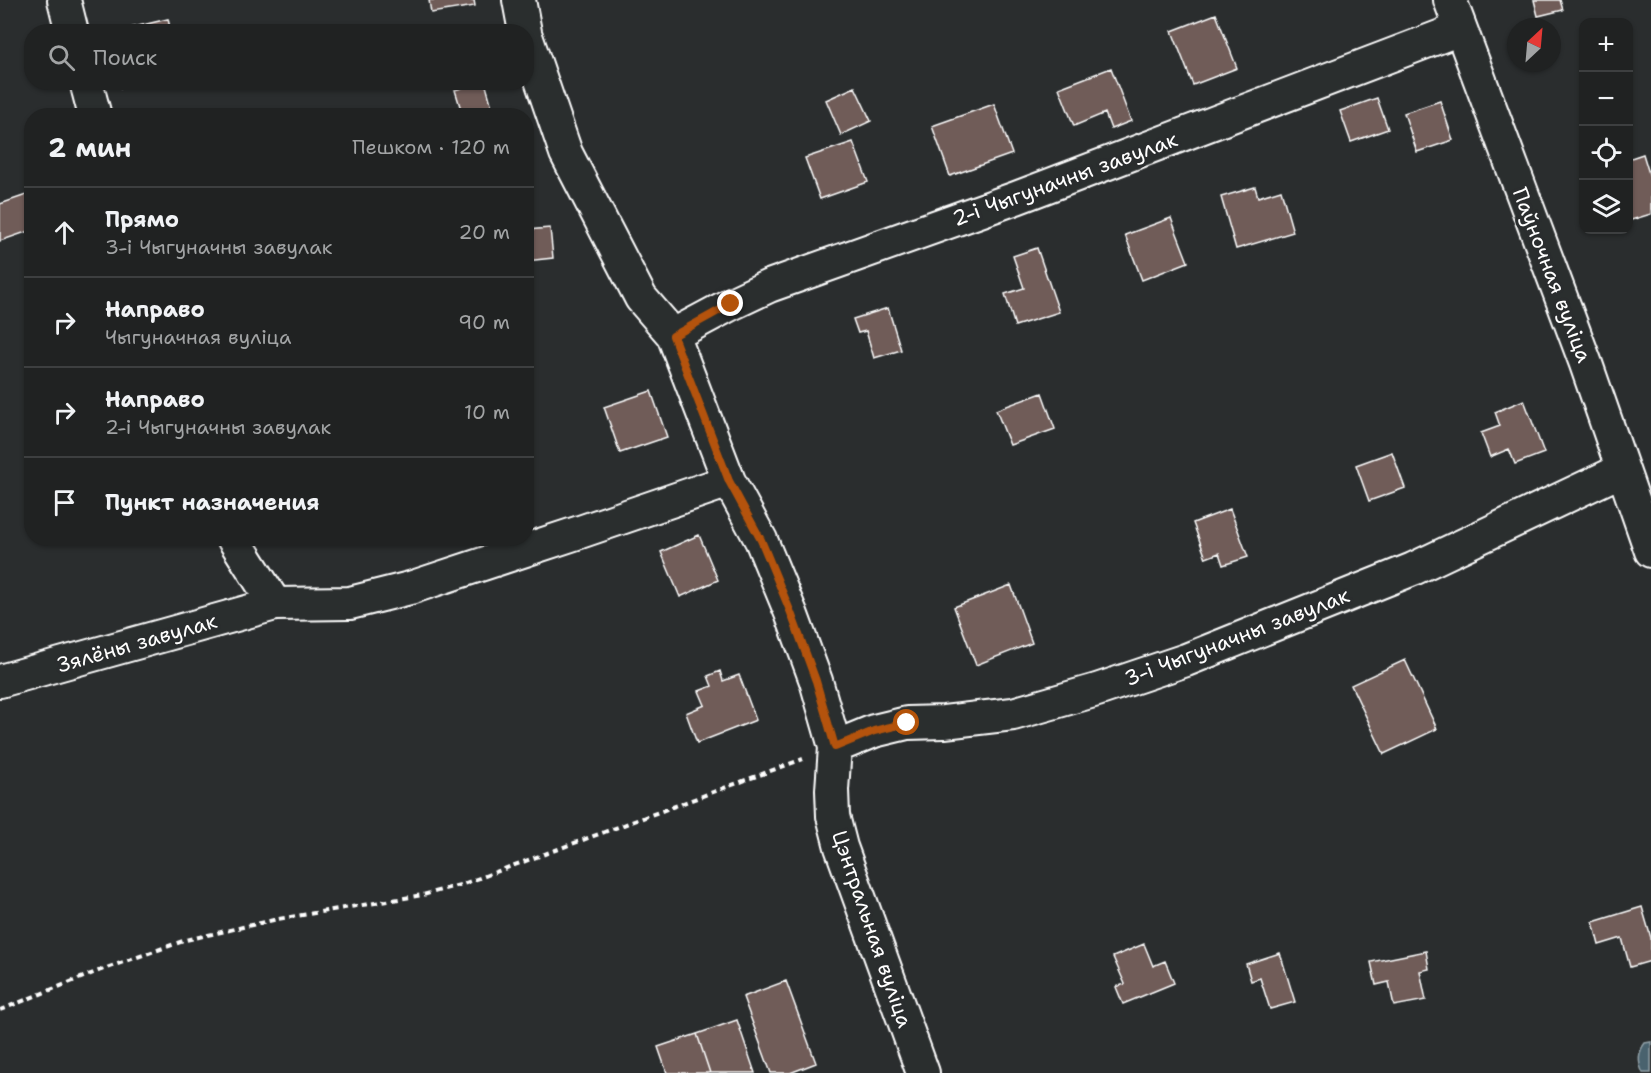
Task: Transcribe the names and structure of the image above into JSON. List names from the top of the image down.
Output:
{
  "streets": {
    "street": [
      "2-і Чыгуначны завулак",
      "Паўночная вуліца",
      "3-і Чыгуначны завулак",
      "Зялёны завулак",
      "Цэнтральная вуліца"
    ]
  },
  "crossings": [
    ["2-і Чыгуначны завулак", "Паўночная вуліца"],
    ["Паўночная вуліца", "3-і Чыгуначны завулак"],
    ["3-і Чыгуначны завулак", "Цэнтральная вуліца"]
  ],
  "north": "top right",
  "page": {
    "map_buttons": ["+", "−"],
    "search": "Поиск",
    "heading": ["2 мин", "Пешком · 120 m"],
    "list": [
      ["Прямо", "3-і Чыгуначны завулак", "20 m"],
      ["Направо", "Чыгуначная вуліца", "90 m"],
      ["Направо", "2-і Чыгуначны завулак", "10 m"],
      "Пункт назначения"
    ]
  }
}
